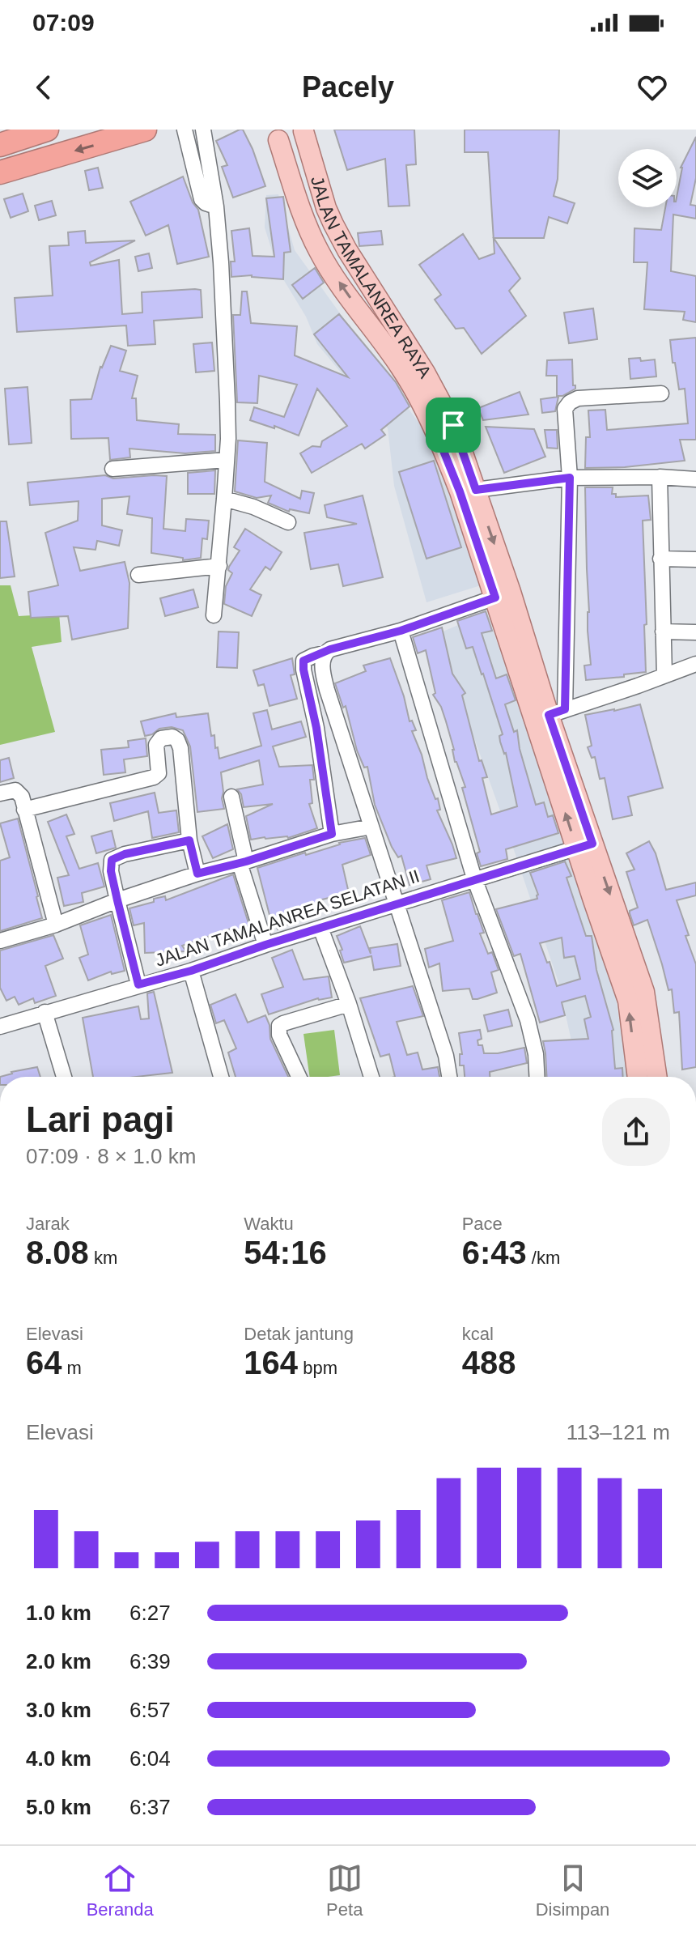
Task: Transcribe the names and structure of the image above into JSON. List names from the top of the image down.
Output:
{
  "streets": {
    "main road": ["JALAN TAMALANREA RAYA"],
    "street": ["JALAN TAMALANREA SELATAN II"]
  },
  "crossings": [
    ["JALAN TAMALANREA RAYA", "JALAN TAMALANREA SELATAN II"]
  ],
  "page": {
    "status": "07:09",
    "header": "Pacely",
    "heading": ["Lari pagi", "07:09 · 8 × 1.0 km"],
    "stats": [
      ["Jarak", "8.08 km"],
      ["Waktu", "54:16"],
      ["Pace", "6:43 /km"],
      ["Elevasi", "64 m"],
      ["Detak jantung", "164 bpm"],
      ["kcal", "488"]
    ],
    "chart": ["Elevasi", "113–121 m"],
    "list": [
      {
        "name": "1.0 km",
        "note": "6:27"
      },
      {
        "name": "2.0 km",
        "note": "6:39"
      },
      {
        "name": "3.0 km",
        "note": "6:57"
      },
      {
        "name": "4.0 km",
        "note": "6:04"
      },
      {
        "name": "5.0 km",
        "note": "6:37"
      }
    ],
    "tabs": ["Beranda", "Peta", "Disimpan"]
  }
}
